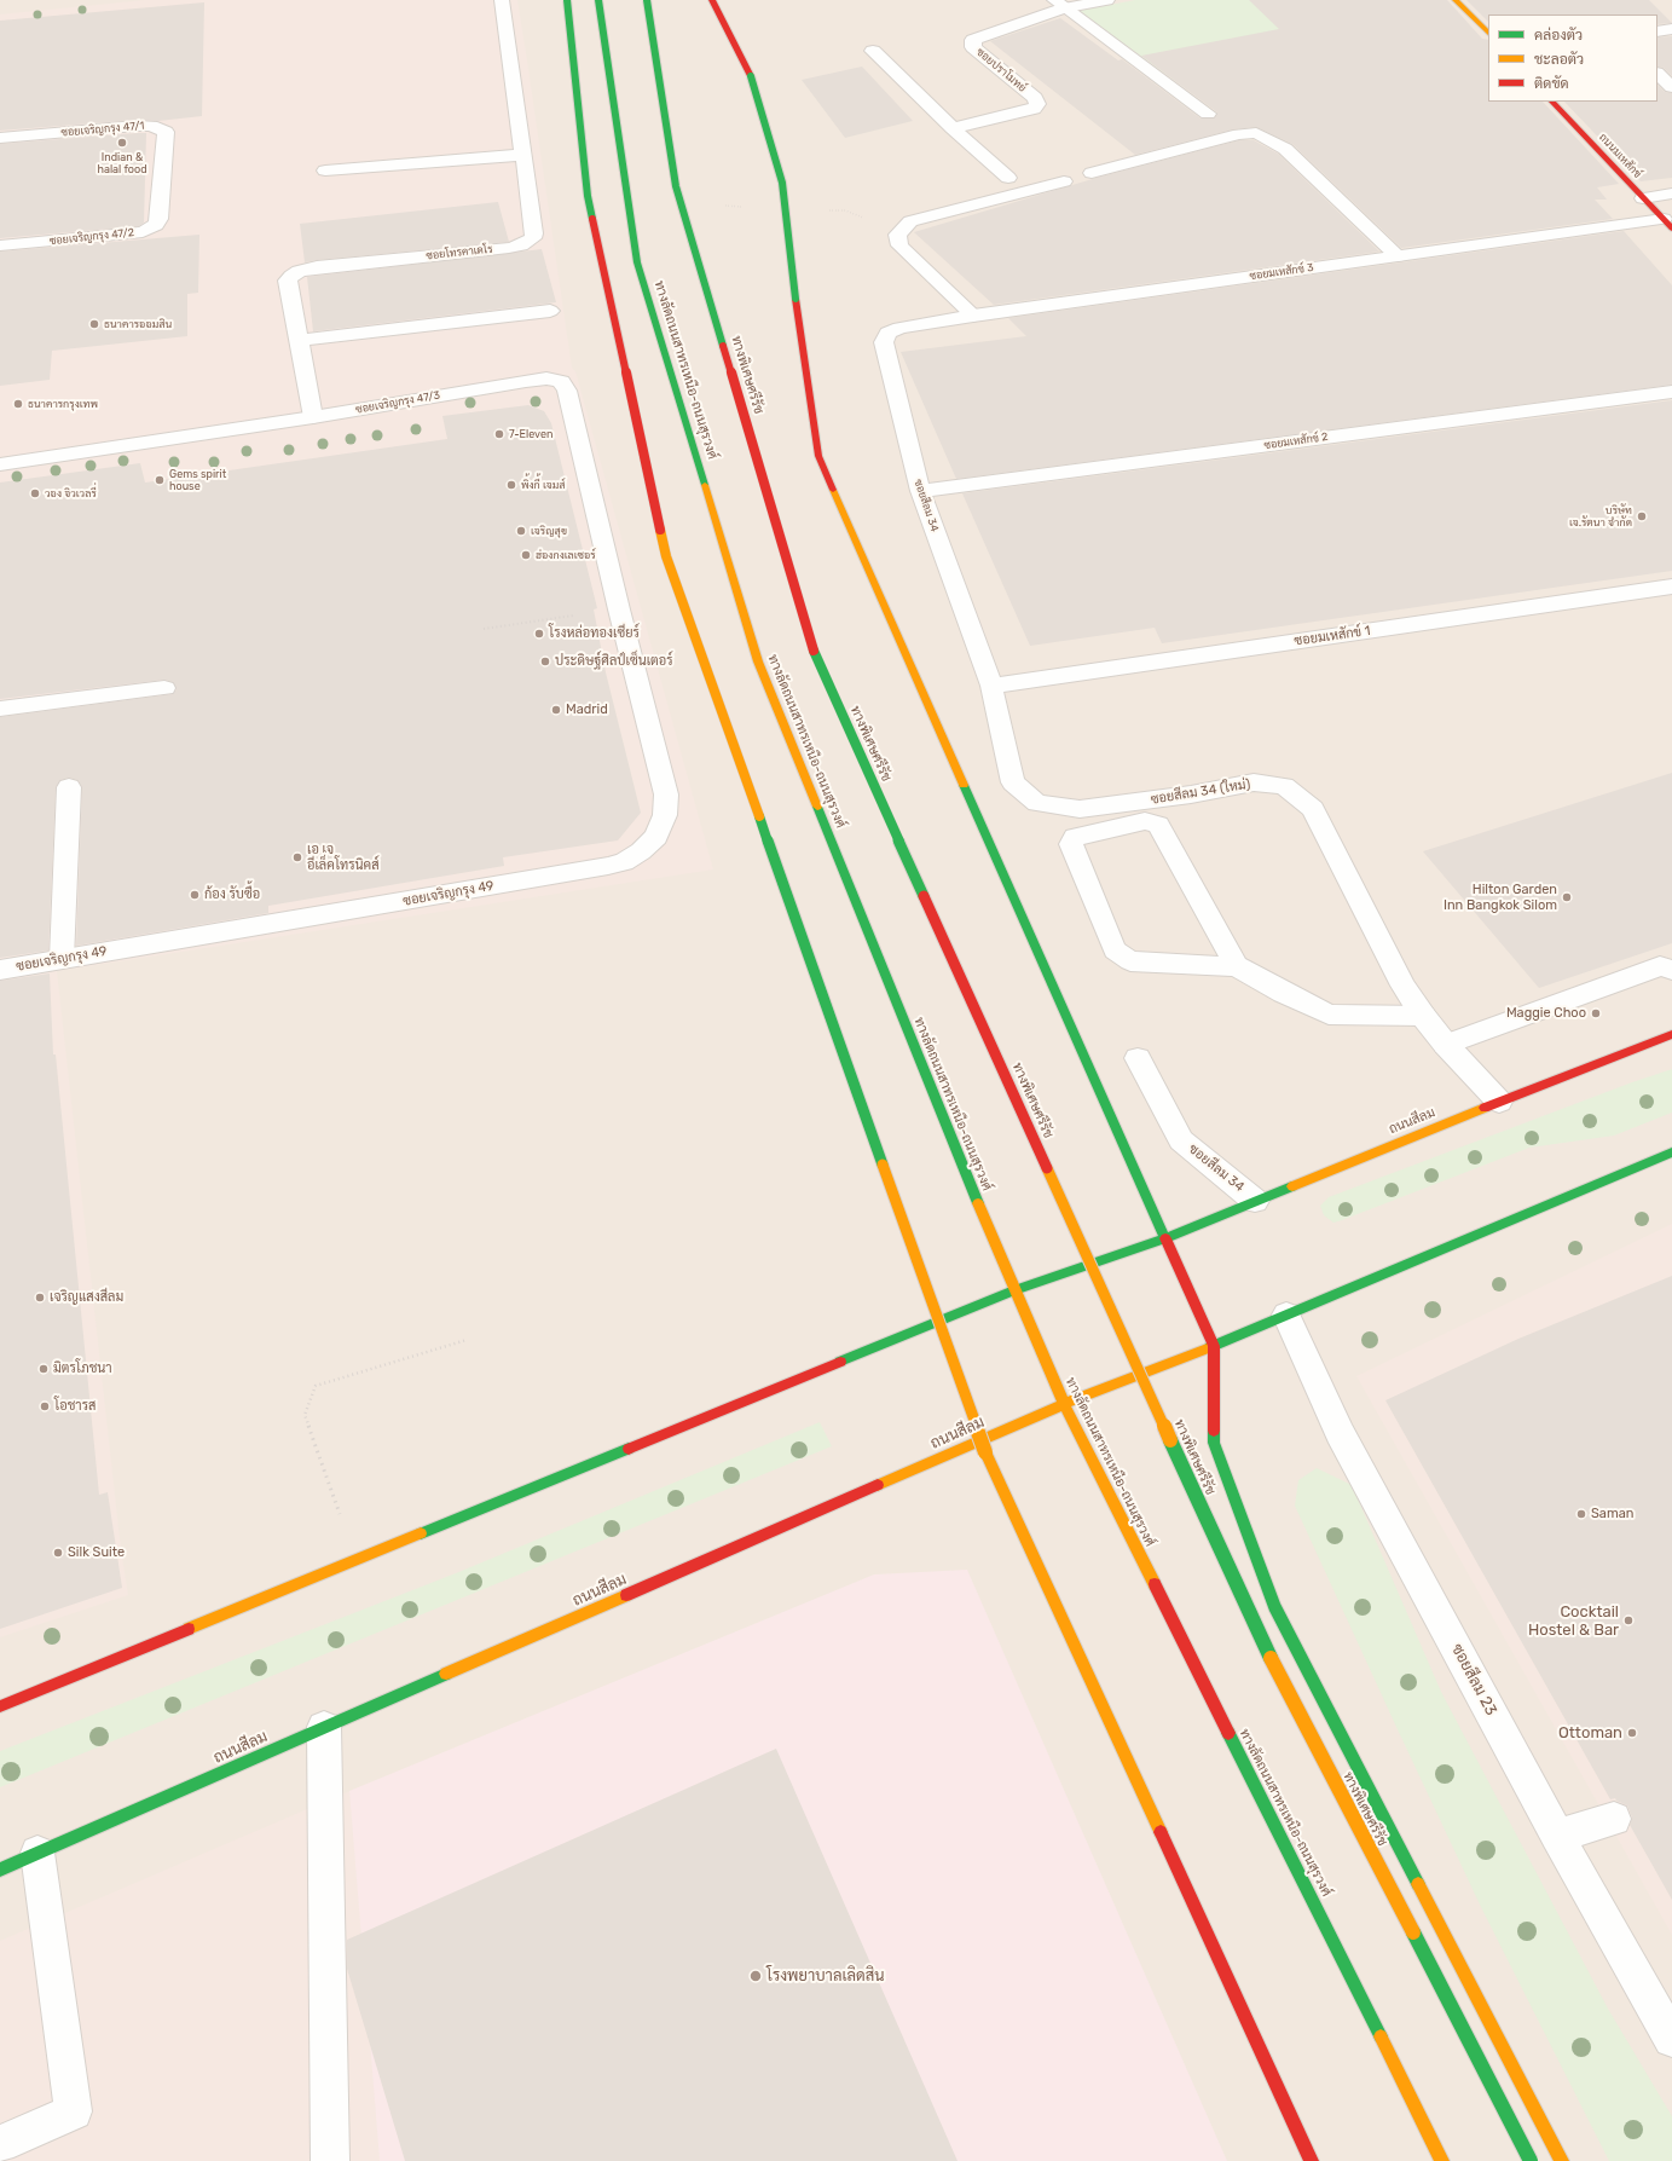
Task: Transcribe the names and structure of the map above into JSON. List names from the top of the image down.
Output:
{
  "streets": {
    "main road": [
      "ถนนมเหสักข์",
      "ทางลัดถนนสาทรเหนือ-ถนนสุรวงศ์",
      "ทางพิเศษศรีรัช",
      "ถนนสีลม"
    ],
    "street": [
      "ซอยปราโมทย์",
      "ซอยเจริญกรุง 47/1",
      "ซอยเจริญกรุง 47/2",
      "ซอยโทรคาเดโร",
      "ซอยมเหสักข์ 3",
      "ซอยเจริญกรุง 47/3",
      "ซอยมเหสักข์ 2",
      "ซอยสีลม 34",
      "ซอยมเหสักข์ 1",
      "ซอยสีลม 34 (ใหม่)",
      "ซอยเจริญกรุง 49",
      "ซอยสีลม 23"
    ]
  },
  "crossings": [
    ["ซอยเจริญกรุง 47/1", "ซอยเจริญกรุง 47/2"],
    ["ถนนมเหสักข์", "ซอยมเหสักข์ 3"],
    ["ซอยโทรคาเดโร", "ซอยเจริญกรุง 47/3"],
    ["ซอยมเหสักข์ 3", "ซอยสีลม 34"],
    ["ทางลัดถนนสาทรเหนือ-ถนนสุรวงศ์", "ถนนสีลม"],
    ["ซอยเจริญกรุง 47/3", "ซอยเจริญกรุง 49"],
    ["ซอยมเหสักข์ 2", "ซอยสีลม 34"],
    ["ซอยสีลม 34", "ซอยมเหสักข์ 1"],
    ["ซอยสีลม 34", "ซอยสีลม 34 (ใหม่)"],
    ["ซอยสีลม 34", "ถนนสีลม"],
    ["ซอยมเหสักข์ 1", "ซอยสีลม 34 (ใหม่)"],
    ["ซอยสีลม 34 (ใหม่)", "ถนนสีลม"],
    ["ถนนสีลม", "ซอยสีลม 23"]
  ],
  "places": [
    "Indian & halal food",
    "ธนาคารออมสิน",
    "ธนาคารกรุงเทพ",
    "7-Eleven",
    "Gems spirit house",
    "พิ้งกี้ เจมส์",
    "วอง จิวเวลรี่",
    "บริษัท เจ.รัตนา จำกัด",
    "เจริญสุข",
    "ฮ่องกงเลเซอร์",
    "โรงหล่อทองเซียร์",
    "ประดิษฐ์ศิลป์เซ็นเตอร์",
    "Madrid",
    "เอ เจ อีเล็คโทรนิคส์",
    "ก้อง รับซื้อ",
    "Hilton Garden Inn Bangkok Silom",
    "Maggie Choo",
    "เจริญแสงสีลม",
    "มิตรโภชนา",
    "โอชารส",
    "Saman",
    "Silk Suite",
    "Cocktail Hostel & Bar",
    "Ottoman",
    "โรงพยาบาลเลิดสิน"
  ],
  "legend": ["คล่องตัว", "ชะลอตัว", "ติดขัด"]
}
